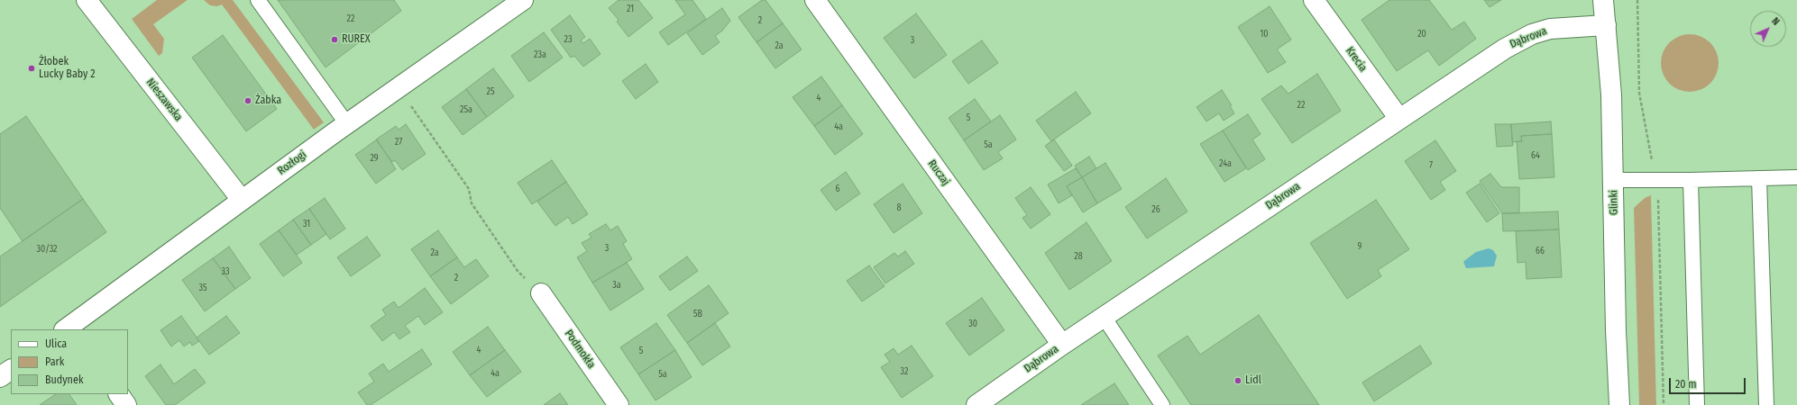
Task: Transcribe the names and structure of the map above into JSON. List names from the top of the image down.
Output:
{
  "streets": {
    "street": [
      "Dąbrowa",
      "Krecia",
      "Nieszawska",
      "Rozłogi",
      "Ruczaj",
      "Glinki",
      "Podmokła"
    ]
  },
  "crossings": [
    ["Dąbrowa", "Krecia"],
    ["Dąbrowa", "Ruczaj"],
    ["Dąbrowa", "Glinki"],
    ["Nieszawska", "Rozłogi"]
  ],
  "places": [
    "RUREX",
    "Żłobek Lucky Baby 2",
    "Żabka",
    "Lidl"
  ],
  "house_numbers": [
    "21",
    "22",
    "2",
    "10",
    "20",
    "23",
    "3",
    "2a",
    "23a",
    "25",
    "4",
    "22",
    "25a",
    "5",
    "4a",
    "27",
    "5a",
    "64",
    "29",
    "24a",
    "7",
    "6",
    "8",
    "26",
    "31",
    "9",
    "3",
    "30/32",
    "66",
    "2a",
    "28",
    "33",
    "2",
    "3a",
    "35",
    "5B",
    "30",
    "4",
    "5",
    "32",
    "4a",
    "5a"
  ],
  "legend": ["Ulica", "Park", "Budynek"],
  "scale_bar": "20 m",
  "north": "top right"
}
